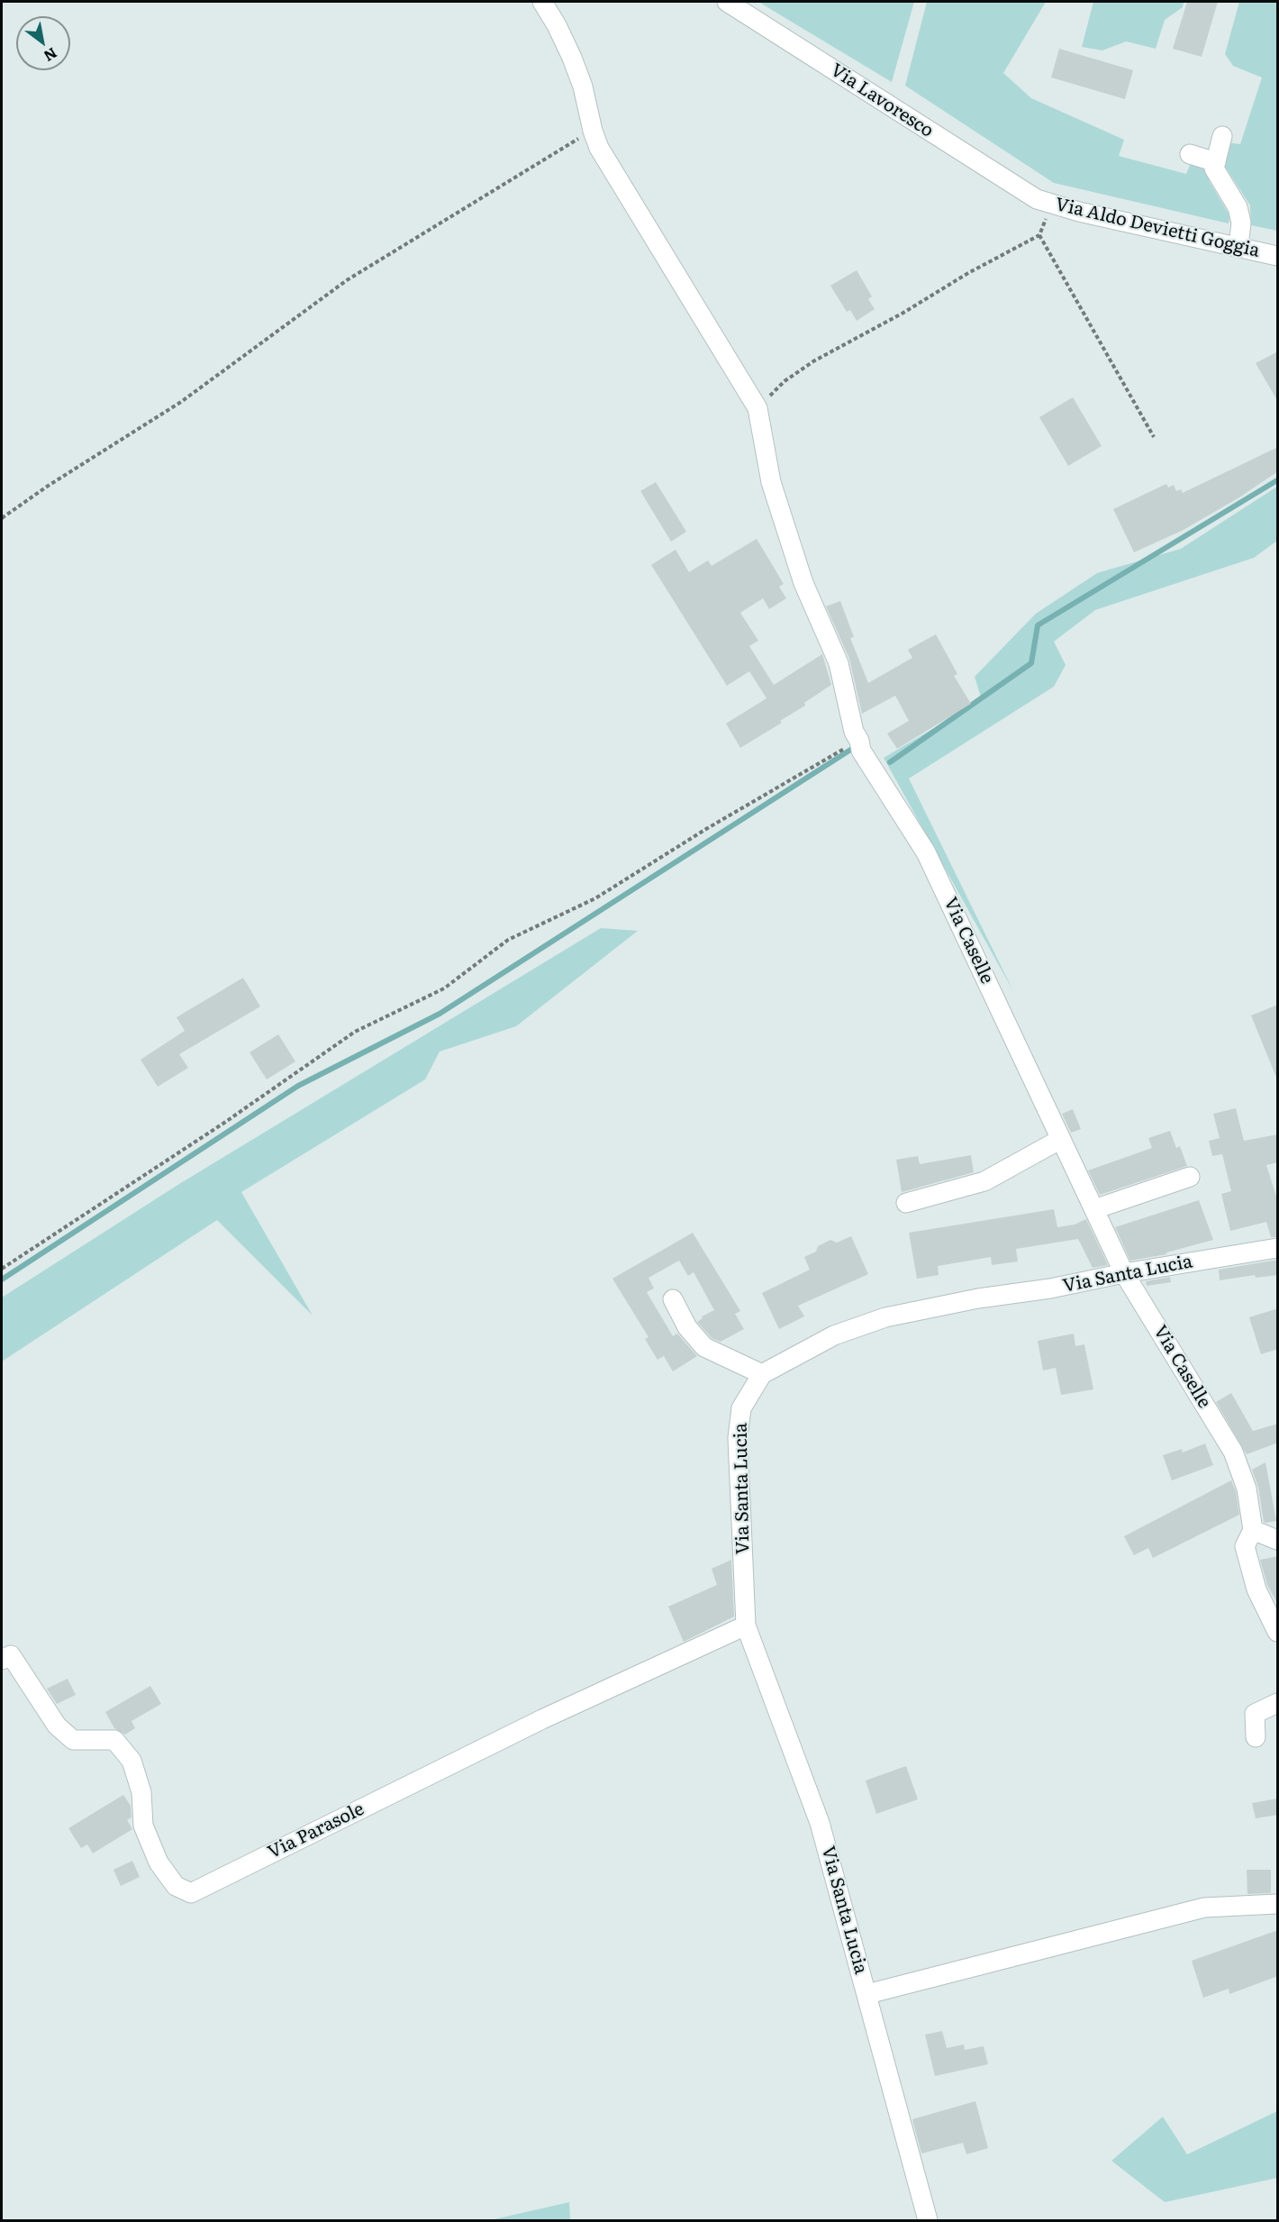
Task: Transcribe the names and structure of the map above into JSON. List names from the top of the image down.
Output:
{
  "streets": {
    "street": [
      "Via Lavoresco",
      "Via Aldo Devietti Goggia",
      "Via Caselle",
      "Via Santa Lucia",
      "Via Parasole"
    ]
  },
  "crossings": [
    ["Via Lavoresco", "Via Aldo Devietti Goggia"],
    ["Via Caselle", "Via Santa Lucia"],
    ["Via Santa Lucia", "Via Parasole"]
  ],
  "north": "bottom right"
}
